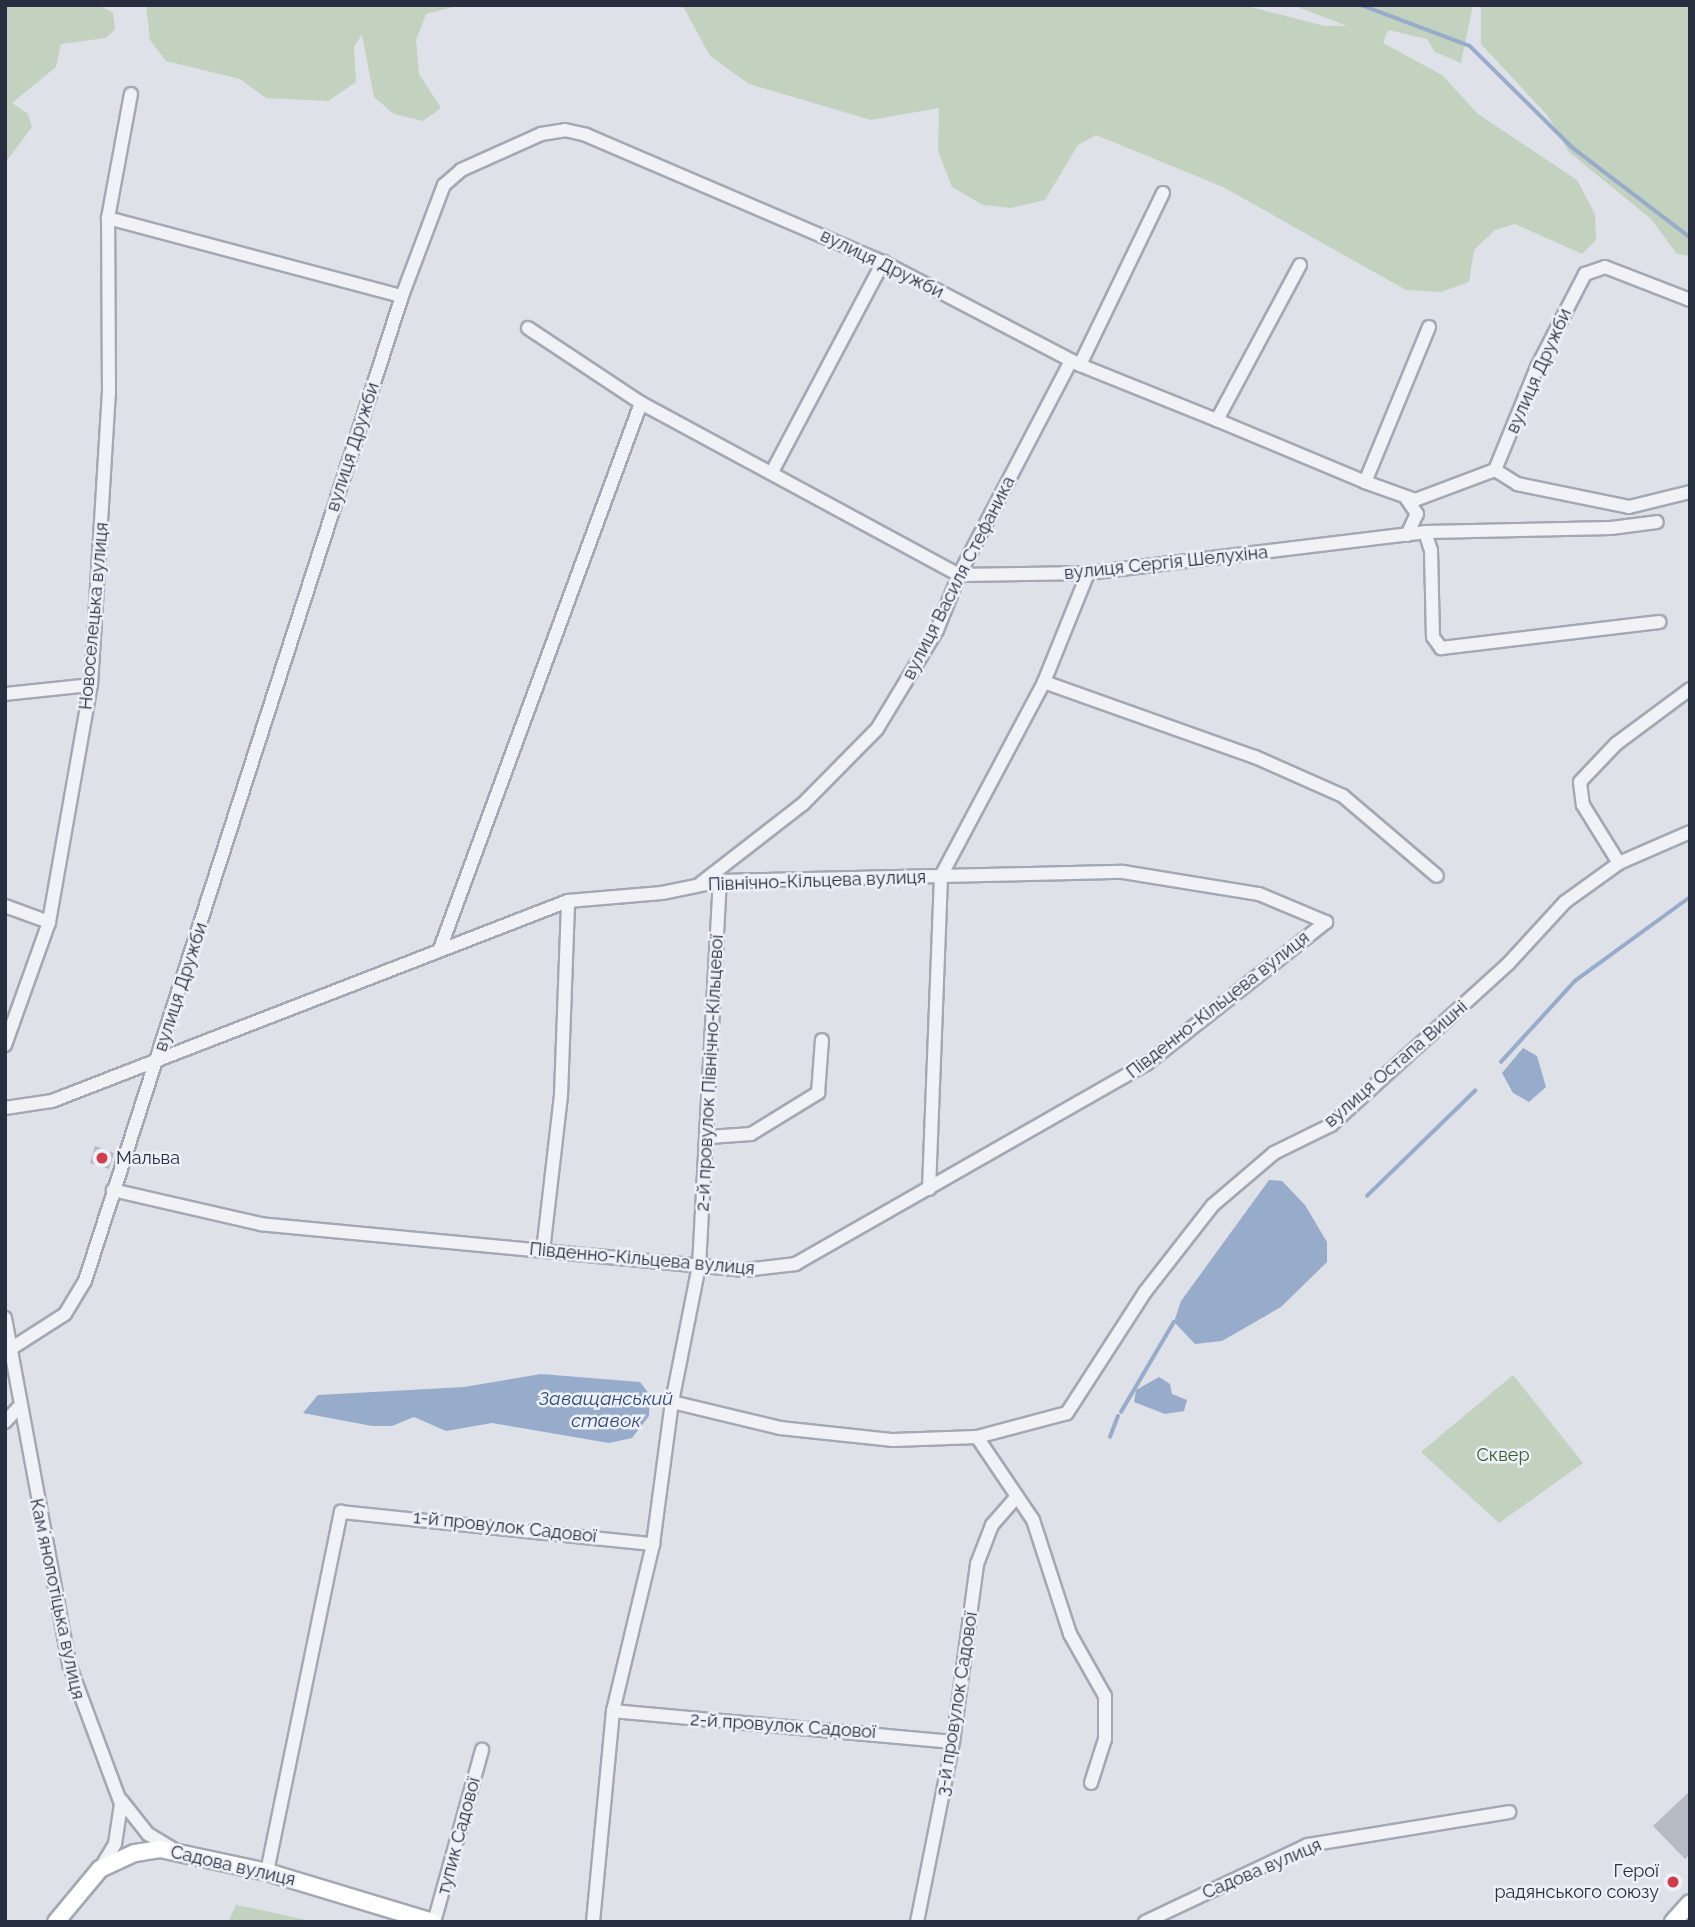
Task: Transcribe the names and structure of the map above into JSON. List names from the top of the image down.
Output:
{
  "streets": {
    "main road": ["Садова вулиця"],
    "street": [
      "вулиця Дружби",
      "вулиця Сергія Шелухіна",
      "вулиця Василя Стефаника",
      "Новоселецька вулиця",
      "Північно-Кільцева вулиця",
      "Південно-Кільцева вулиця",
      "вулиця Остапа Вишні",
      "2-й провулок Північно-Кільцевої",
      "1-й провулок Садової",
      "Камʼянопотіцька вулиця",
      "3-й провулок Садової",
      "2-й провулок Садової",
      "тупик Садової"
    ]
  },
  "crossings": [
    ["вулиця Дружби", "вулиця Василя Стефаника"],
    ["вулиця Дружби", "Північно-Кільцева вулиця"],
    ["вулиця Дружби", "Південно-Кільцева вулиця"],
    ["вулиця Дружби", "Камʼянопотіцька вулиця"],
    ["вулиця Сергія Шелухіна", "вулиця Василя Стефаника"],
    ["вулиця Василя Стефаника", "Північно-Кільцева вулиця"],
    ["Північно-Кільцева вулиця", "Південно-Кільцева вулиця"],
    ["Північно-Кільцева вулиця", "2-й провулок Північно-Кільцевої"],
    ["Південно-Кільцева вулиця", "2-й провулок Північно-Кільцевої"],
    ["вулиця Остапа Вишні", "2-й провулок Північно-Кільцевої"],
    ["2-й провулок Північно-Кільцевої", "1-й провулок Садової"],
    ["1-й провулок Садової", "Садова вулиця"],
    ["Камʼянопотіцька вулиця", "Садова вулиця"],
    ["3-й провулок Садової", "2-й провулок Садової"],
    ["тупик Садової", "Садова вулиця"]
  ],
  "water": ["Заващанський ставок"],
  "parks": ["Сквер"],
  "places": ["Мальва", "Герої радянського союзу"]
}
